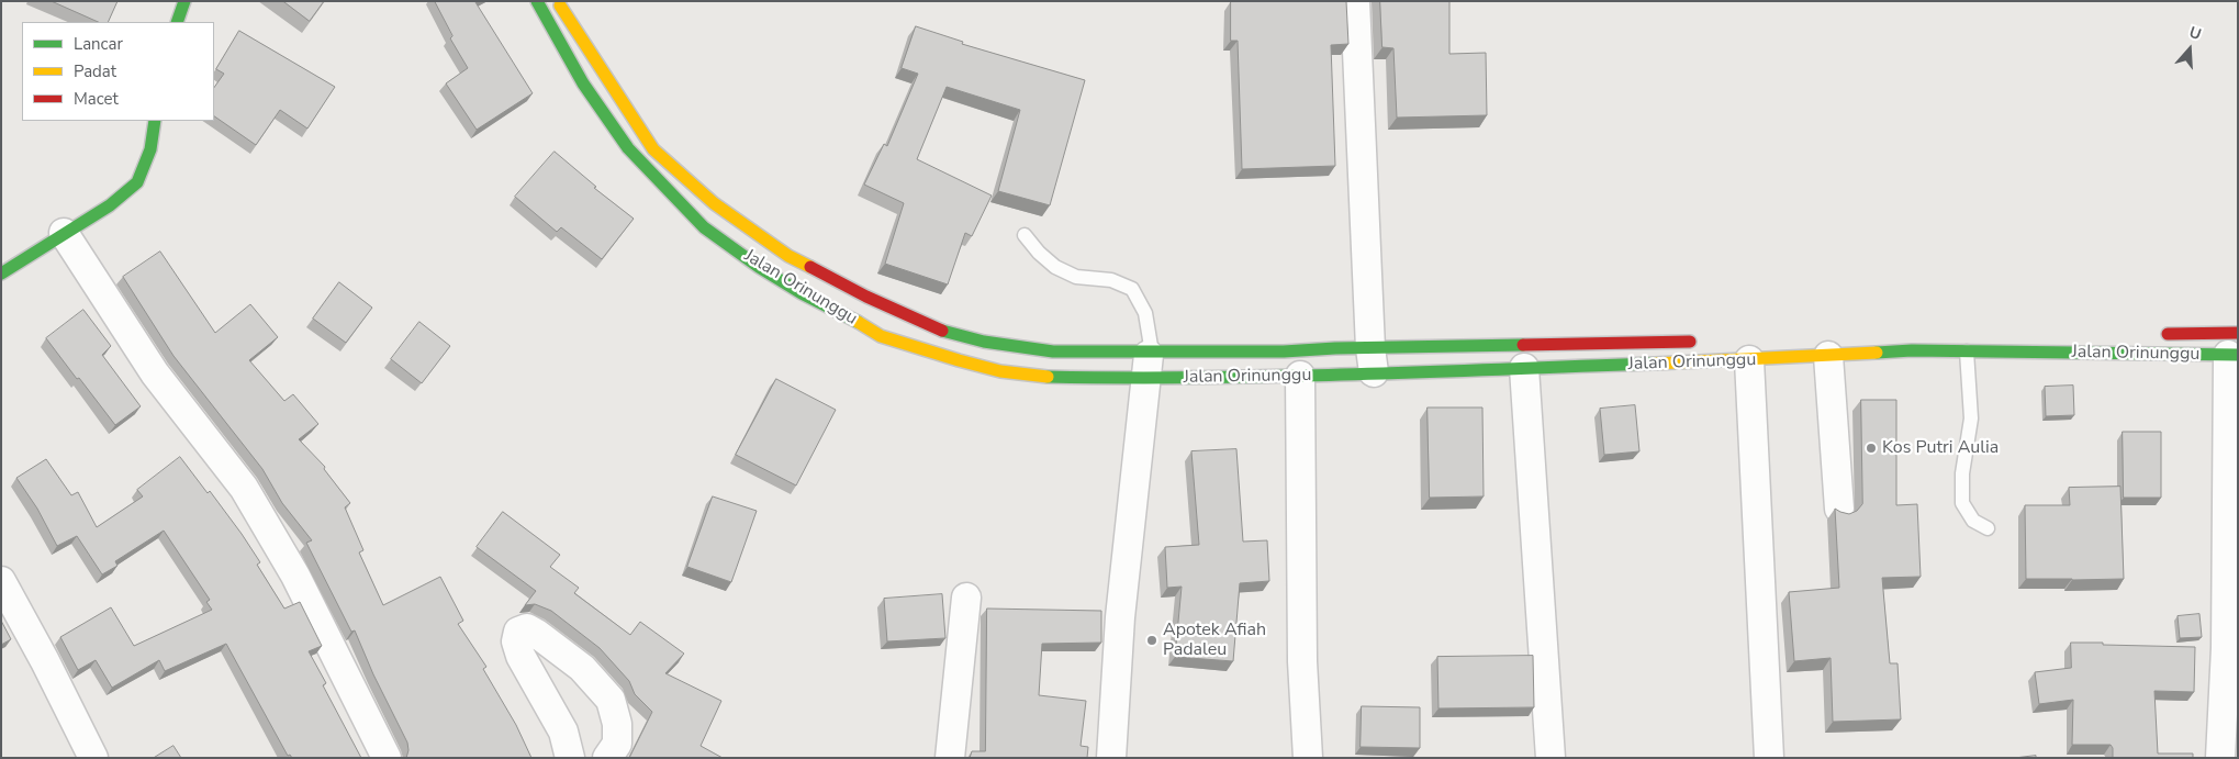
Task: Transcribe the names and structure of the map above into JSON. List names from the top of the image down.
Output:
{
  "streets": {
    "street": ["Jalan Orinunggu"]
  },
  "places": ["Kos Putri Aulia", "Apotek Afiah Padaleu"],
  "legend": ["Lancar", "Padat", "Macet"],
  "north": "top"
}
